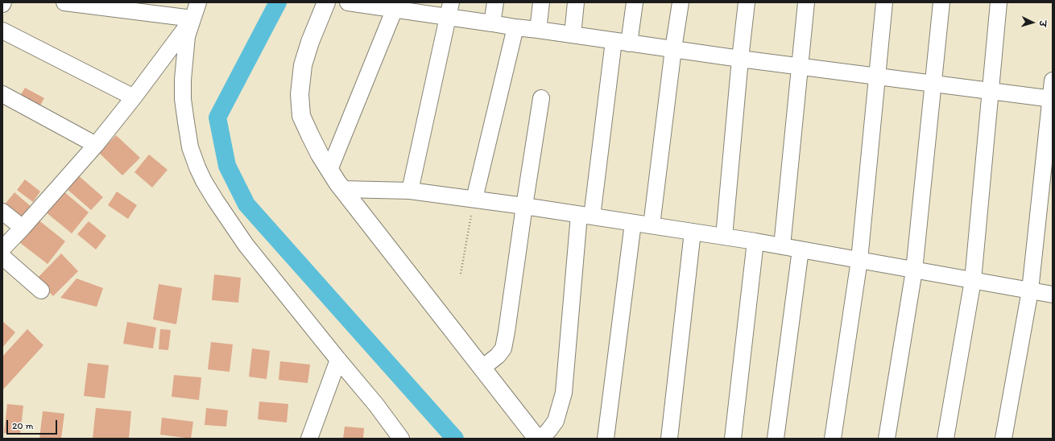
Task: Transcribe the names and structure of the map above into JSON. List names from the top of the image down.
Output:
{
  "scale_bar": "20 m",
  "north": "right"
}
